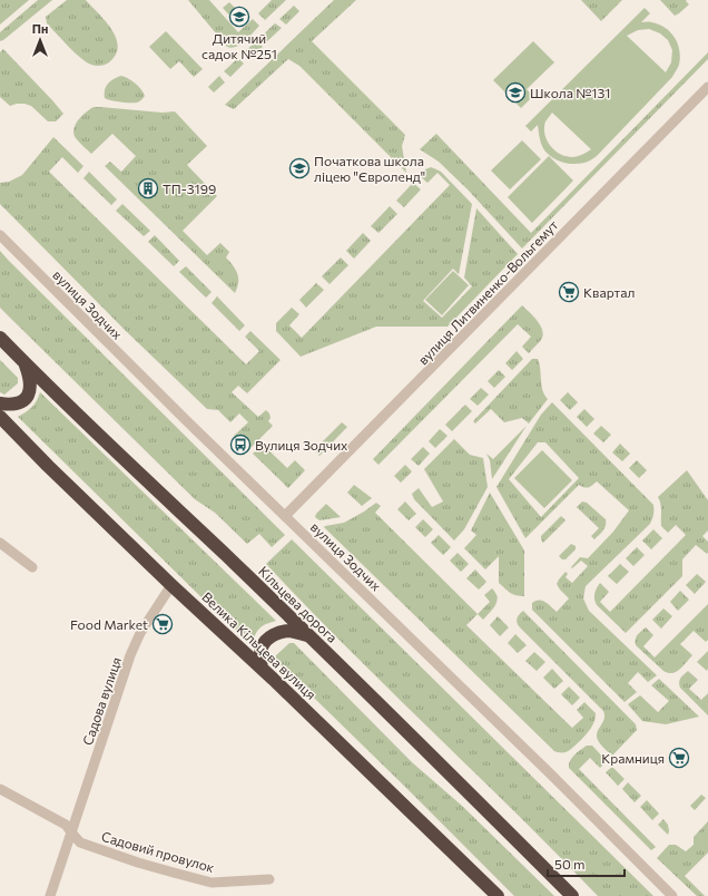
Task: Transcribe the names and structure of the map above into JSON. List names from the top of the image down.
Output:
{
  "streets": {
    "highway": ["Кільцева дорога", "Велика Кільцева вулиця"],
    "street": [
      "вулиця Литвиненко-Вольгемут",
      "вулиця Зодчих",
      "Садова вулиця",
      "Садовий провулок"
    ]
  },
  "crossings": [
    ["вулиця Литвиненко-Вольгемут", "вулиця Зодчих"],
    ["Велика Кільцева вулиця", "Садова вулиця"],
    ["Садова вулиця", "Садовий провулок"]
  ],
  "places": {
    "school or university": ["Дитячий садок №251", "Школа №131", "Початкова школа ліцею \"Євроленд\""],
    "building": ["ТП-3199"],
    "supermarket": ["Квартал", "Food Market", "Крамниця"],
    "bus stop": ["Вулиця Зодчих"]
  },
  "scale_bar": "50 m",
  "north": "top"
}
